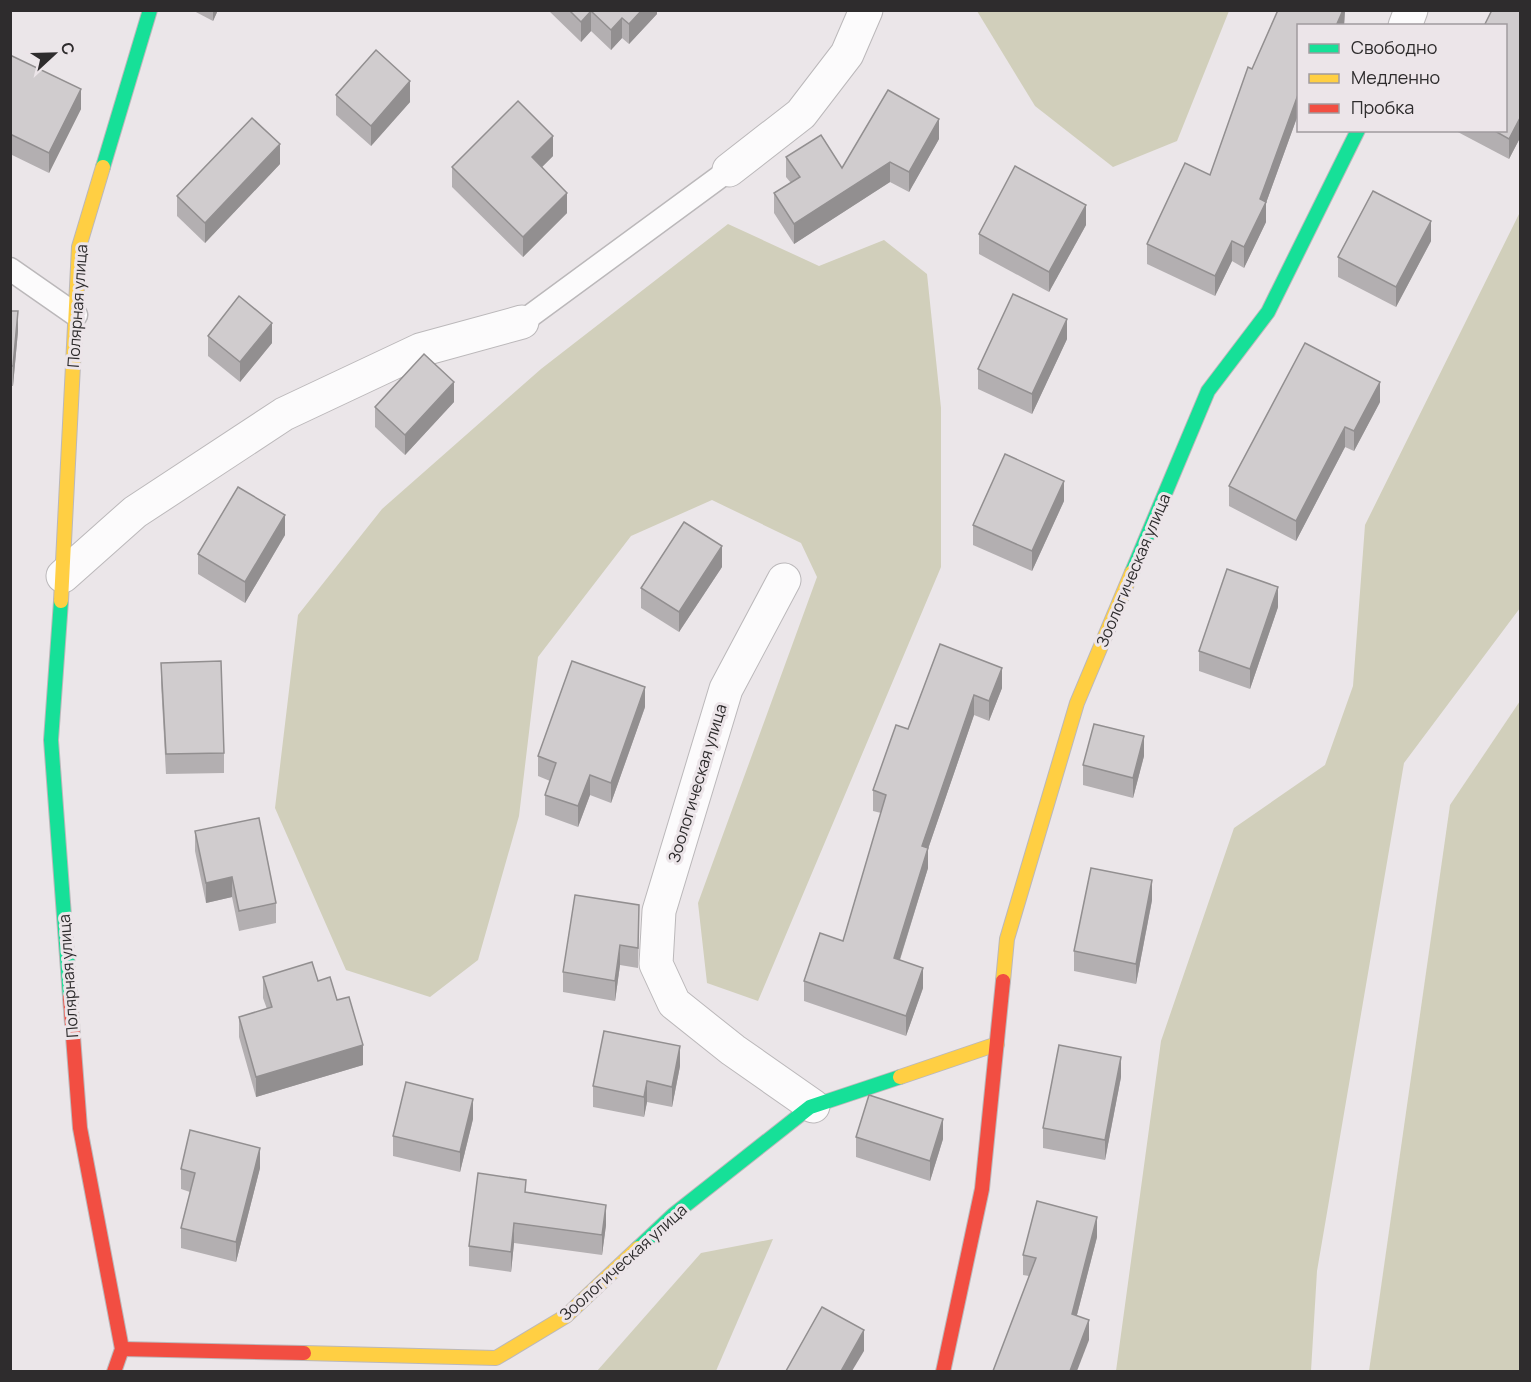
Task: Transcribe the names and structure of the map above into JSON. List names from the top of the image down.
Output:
{
  "streets": {
    "street": ["Полярная улица", "Зоологическая улица"]
  },
  "crossings": [
    ["Полярная улица", "Зоологическая улица"]
  ],
  "legend": ["Свободно", "Медленно", "Пробка"],
  "north": "right"
}
